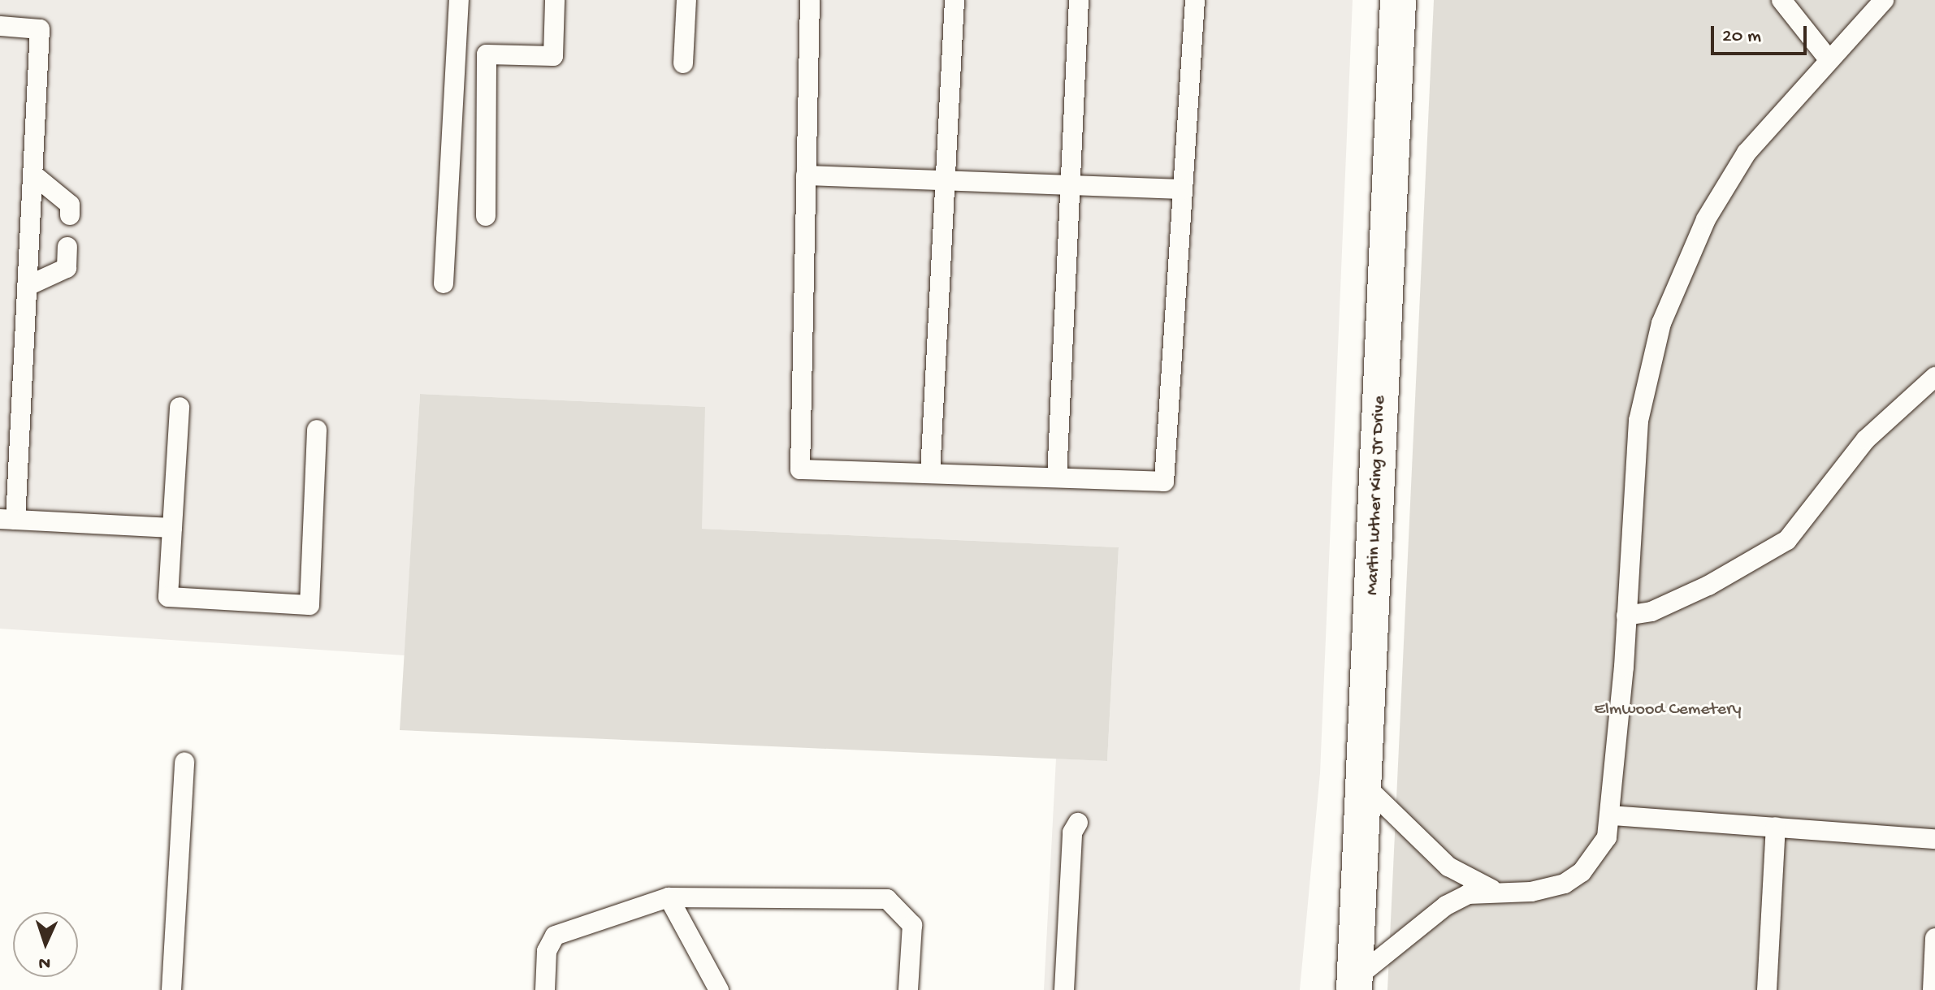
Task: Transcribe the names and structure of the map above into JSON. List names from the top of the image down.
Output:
{
  "streets": {
    "main road": ["Martin Luther King Jr Drive"]
  },
  "parks": ["Elmwood Cemetery"],
  "scale_bar": "20 m",
  "north": "bottom"
}
